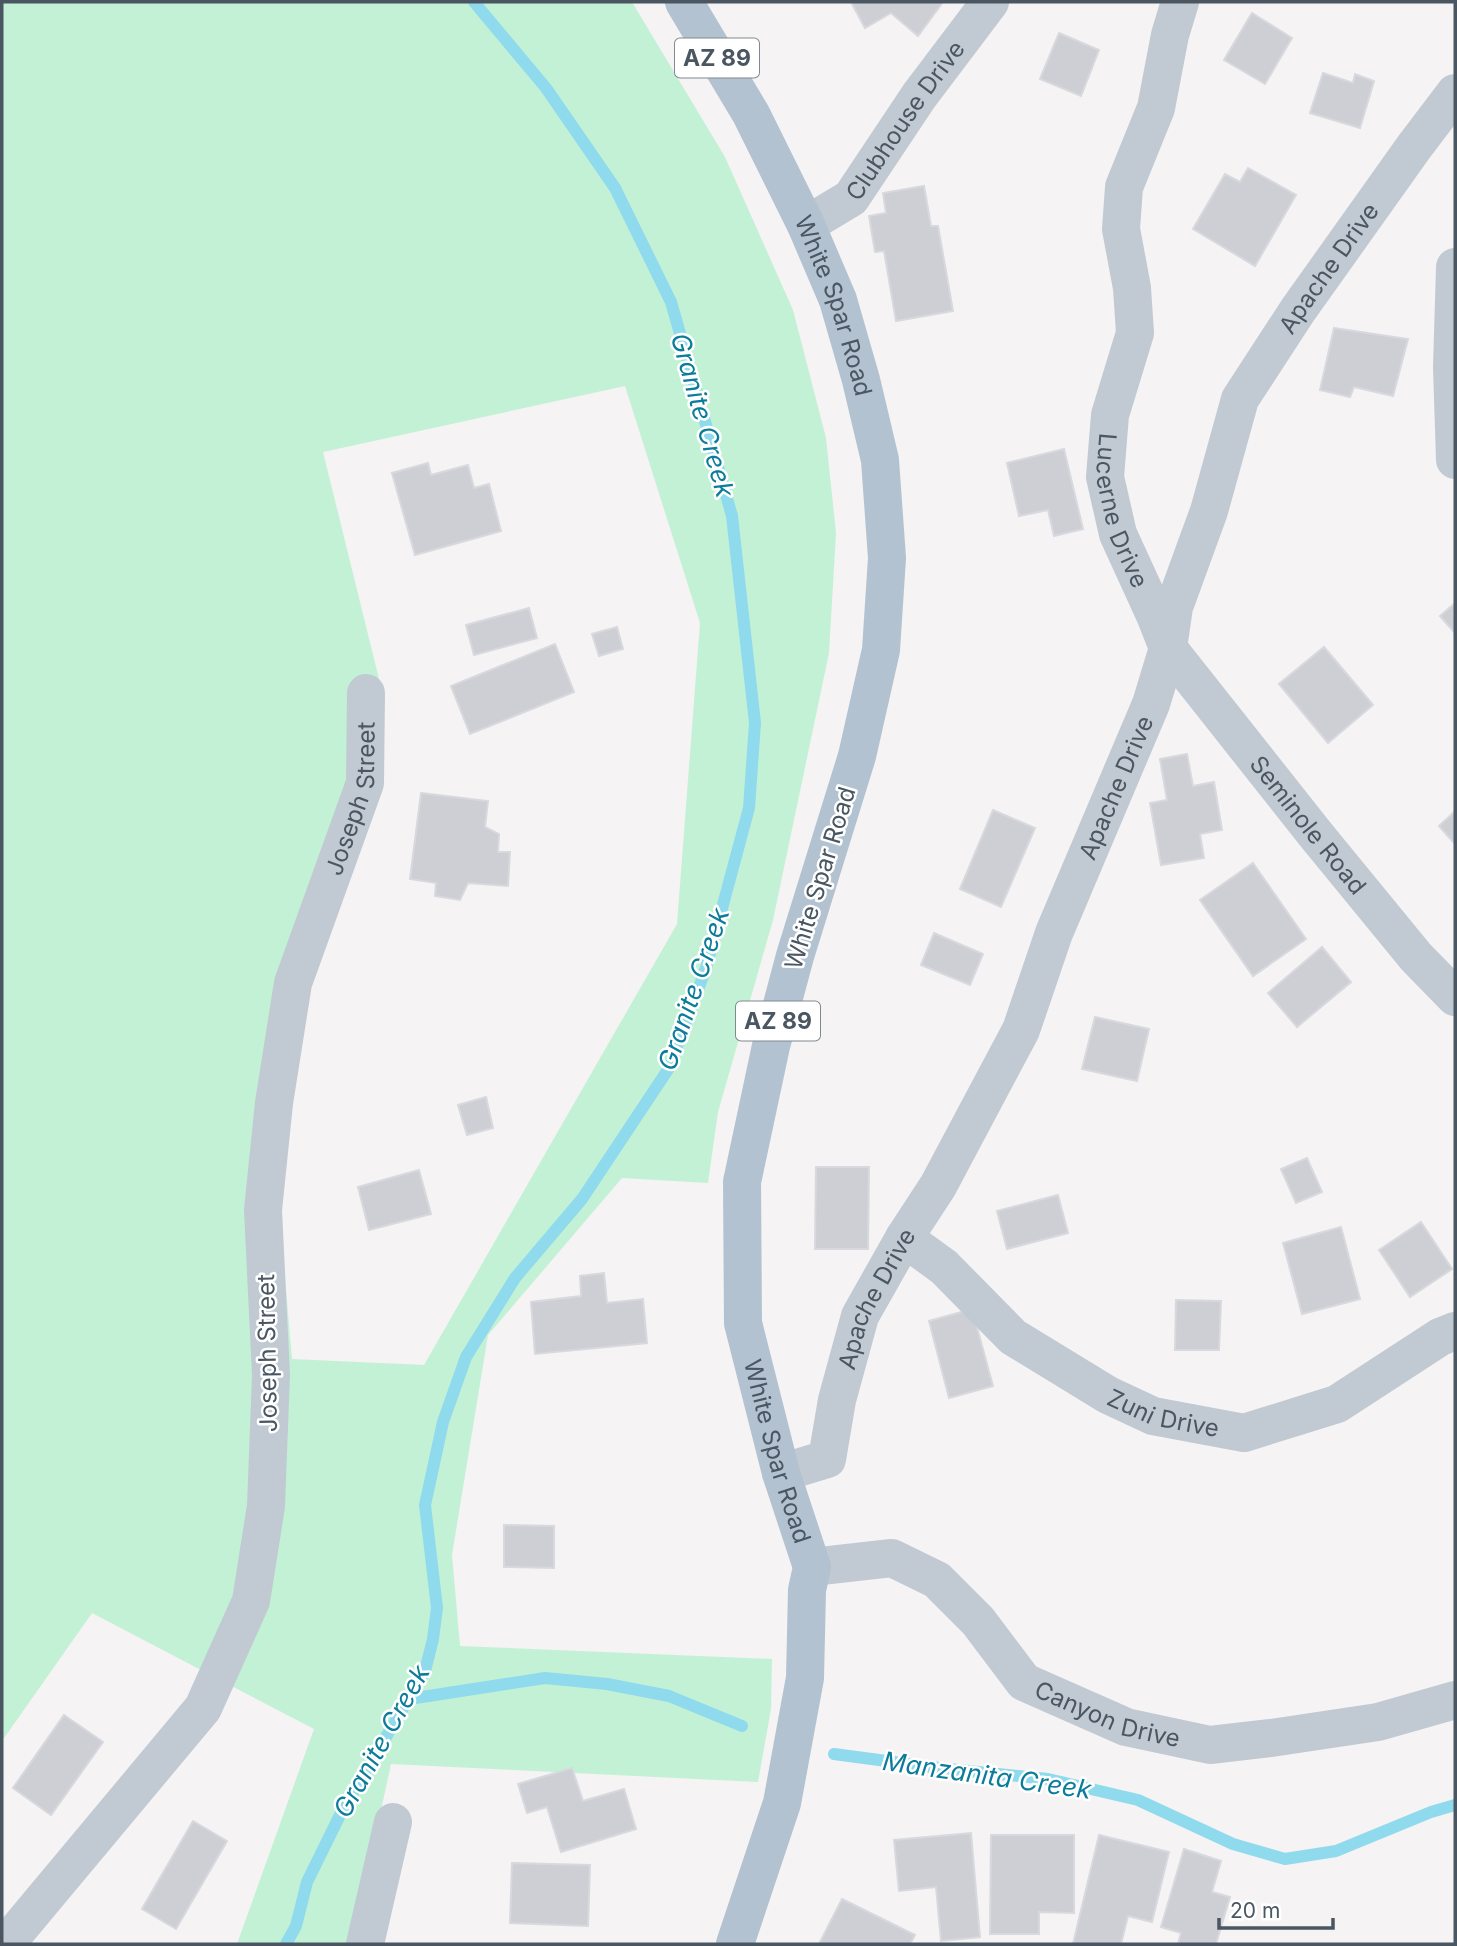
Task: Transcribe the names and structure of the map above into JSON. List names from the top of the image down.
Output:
{
  "streets": {
    "main road": ["AZ 89", "White Spar Road"],
    "street": [
      "Clubhouse Drive",
      "Apache Drive",
      "Lucerne Drive",
      "Joseph Street",
      "Seminole Road",
      "Zuni Drive",
      "Canyon Drive"
    ]
  },
  "crossings": [
    ["Clubhouse Drive", "White Spar Road"],
    ["Apache Drive", "White Spar Road"],
    ["Apache Drive", "Lucerne Drive"],
    ["Apache Drive", "Seminole Road"],
    ["Apache Drive", "Zuni Drive"],
    ["White Spar Road", "Canyon Drive"],
    ["Lucerne Drive", "Seminole Road"]
  ],
  "water": ["Granite Creek", "Manzanita Creek"],
  "scale_bar": "20 m"
}
